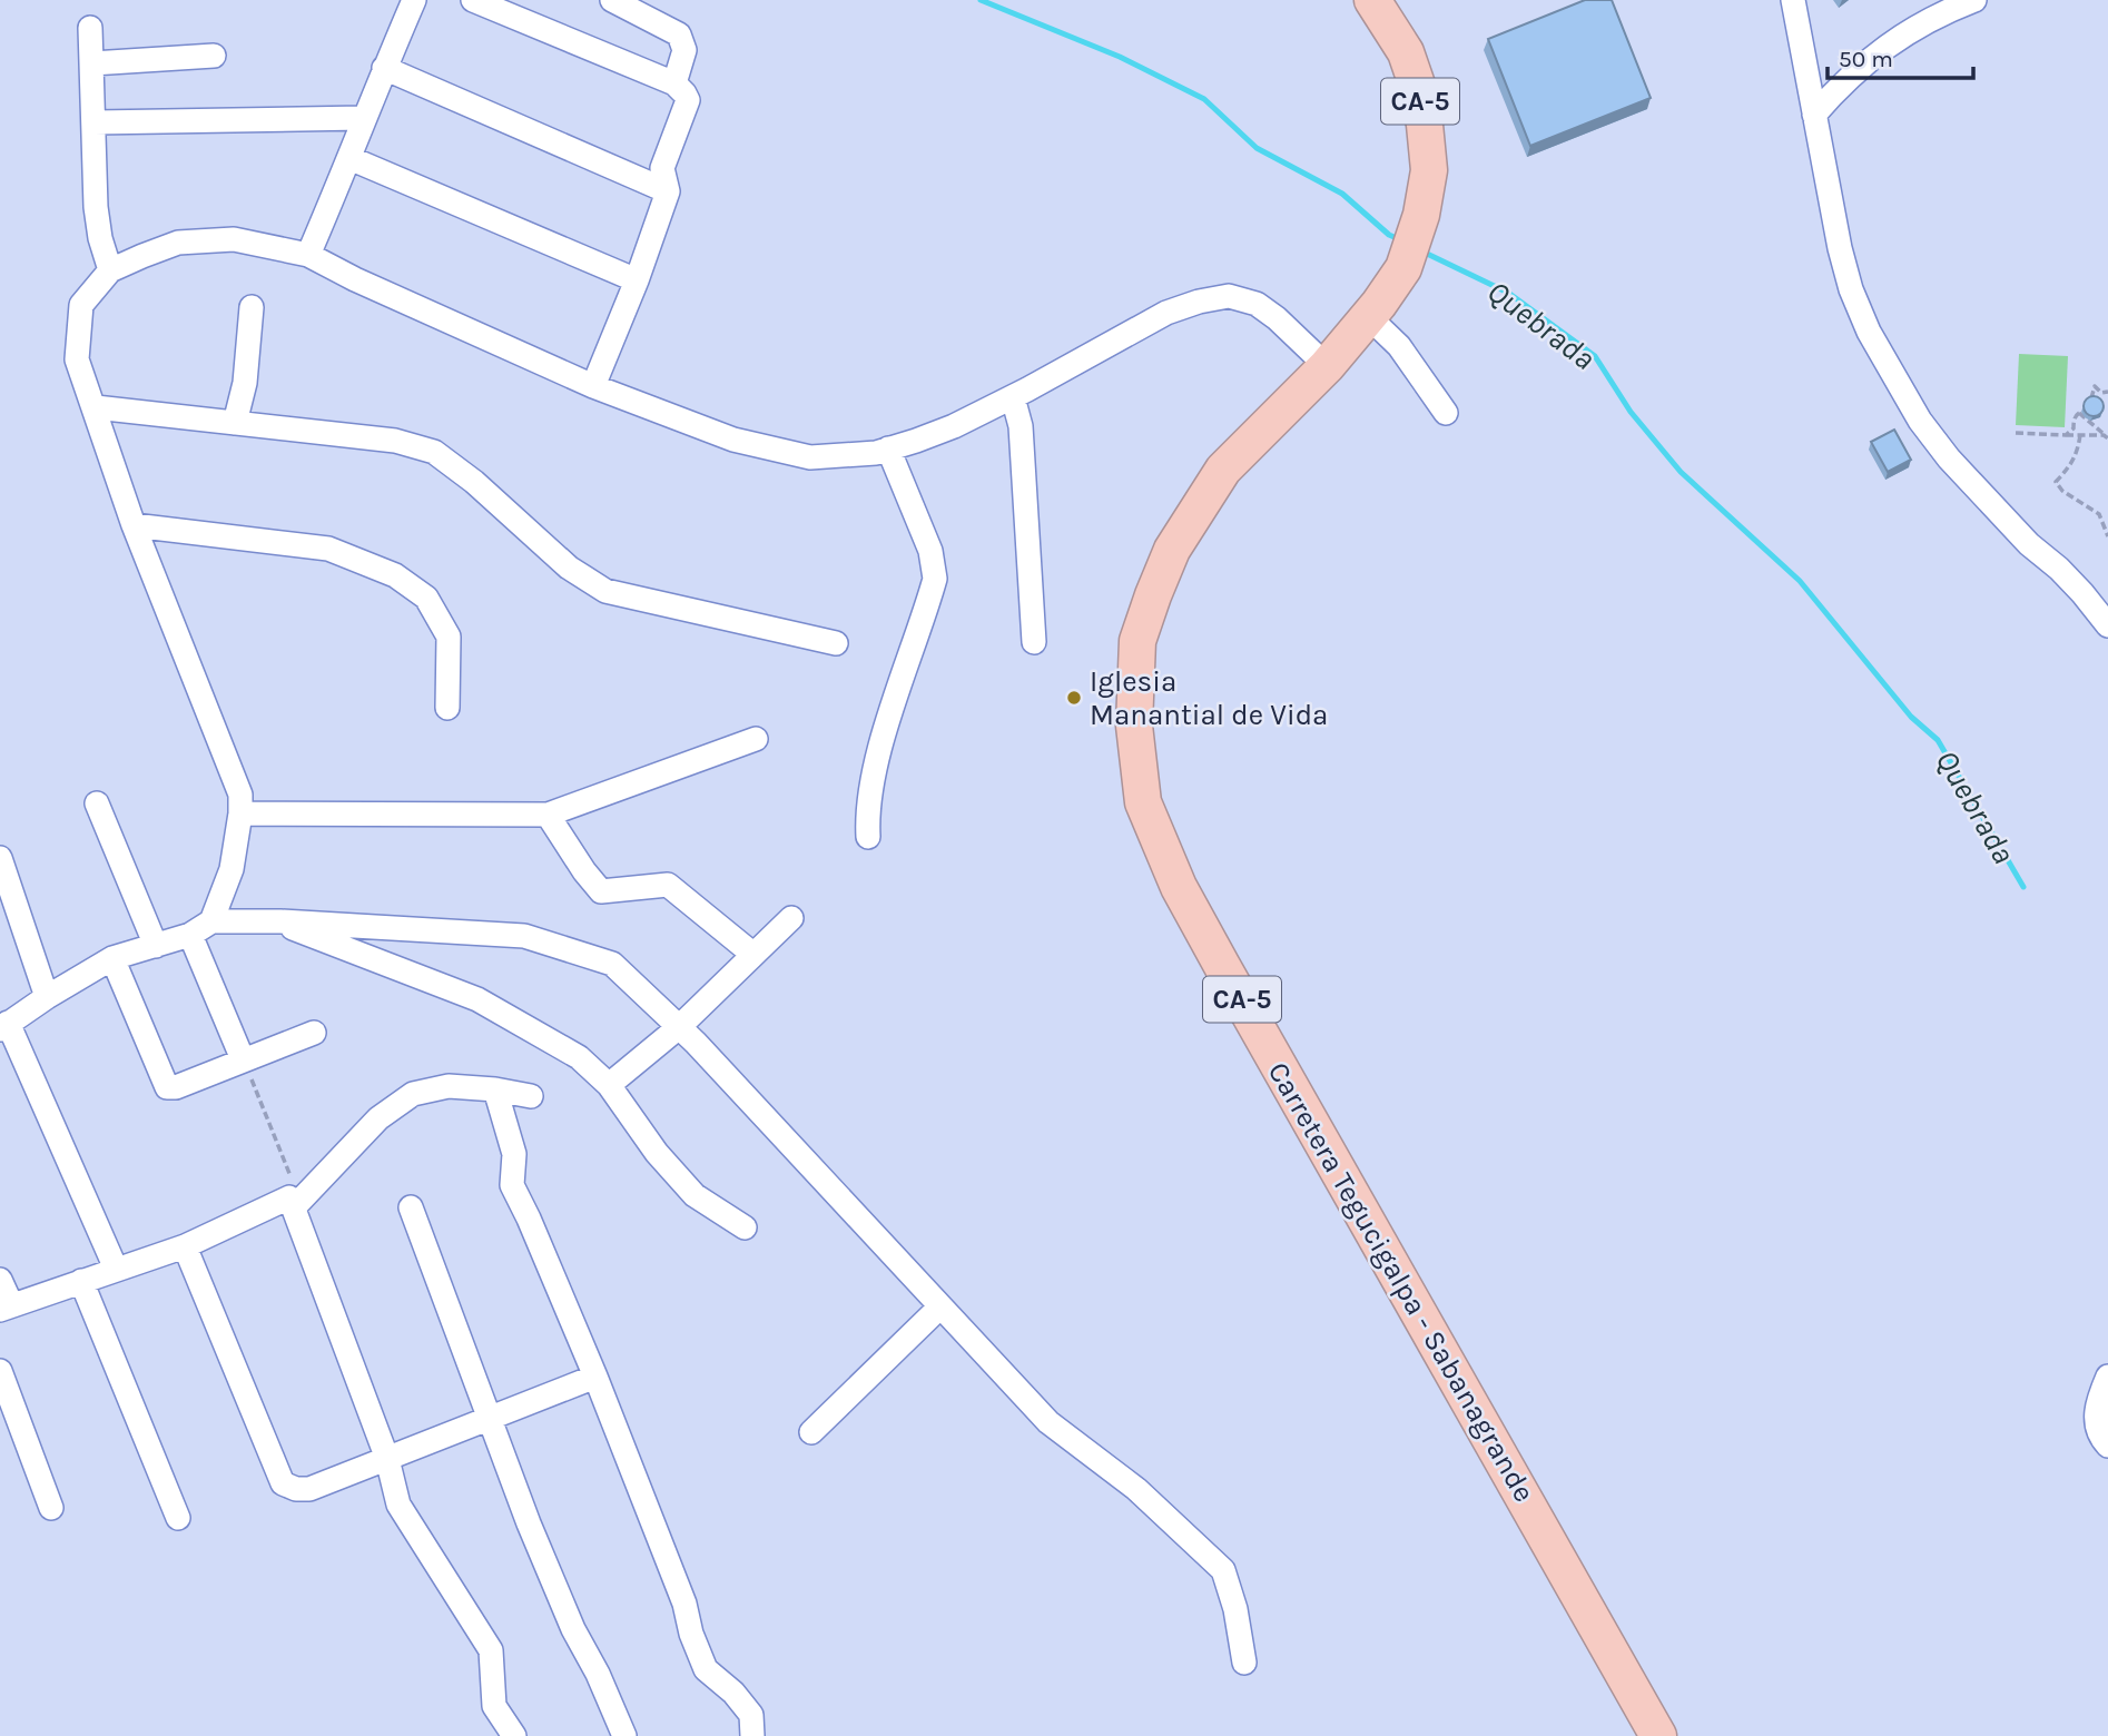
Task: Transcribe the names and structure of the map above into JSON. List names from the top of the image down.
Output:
{
  "streets": {
    "highway": ["CA-5", "Carretera Tegucigalpa - Sabanagrande"]
  },
  "water": ["Quebrada"],
  "places": ["Iglesia Manantial de Vida"],
  "scale_bar": "50 m"
}
